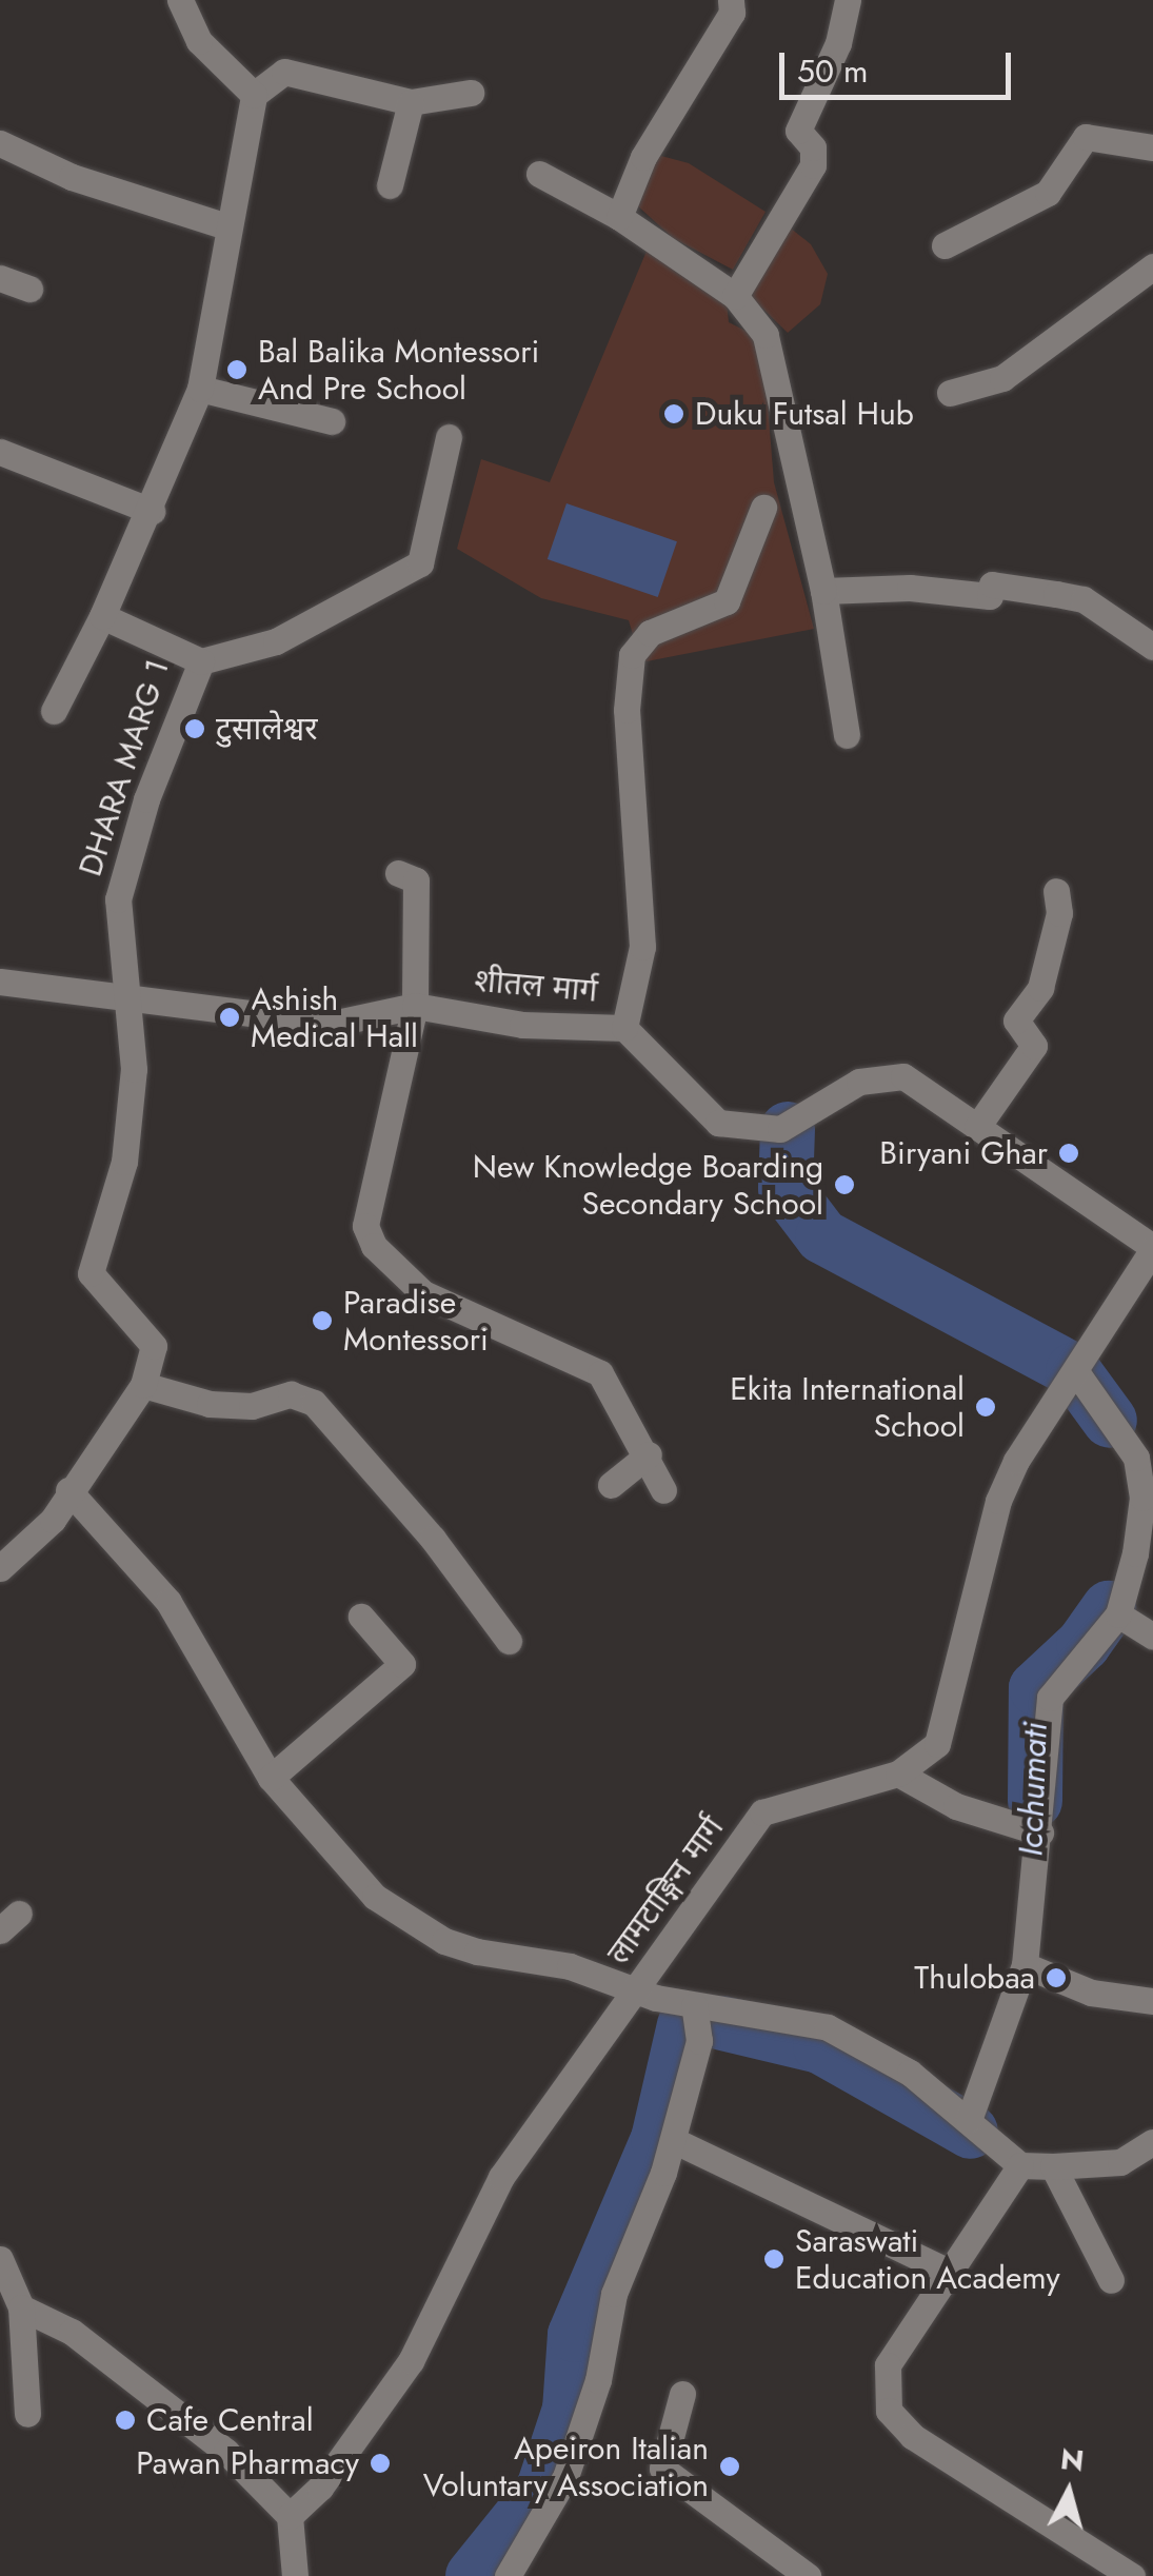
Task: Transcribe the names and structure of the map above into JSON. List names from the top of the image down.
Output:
{
  "streets": {
    "street": ["DHARA MARG 1", "शीतल मार्ग", "लामटाङ्गिन मार्ग"]
  },
  "crossings": [
    ["DHARA MARG 1", "शीतल मार्ग"],
    ["शीतल मार्ग", "लामटाङ्गिन मार्ग"]
  ],
  "water": ["Icchumati"],
  "places": [
    "Bal Balika Montessori And Pre School",
    "Duku Futsal Hub",
    "टुसालेश्वर",
    "Ashish Medical Hall",
    "Biryani Ghar",
    "New Knowledge Boarding Secondary School",
    "Paradise Montessori",
    "Ekita International School",
    "Thulobaa",
    "Saraswati Education Academy",
    "Cafe Central",
    "Pawan Pharmacy",
    "Apeiron Italian Voluntary Association"
  ],
  "scale_bar": "50 m",
  "north": "top"
}
